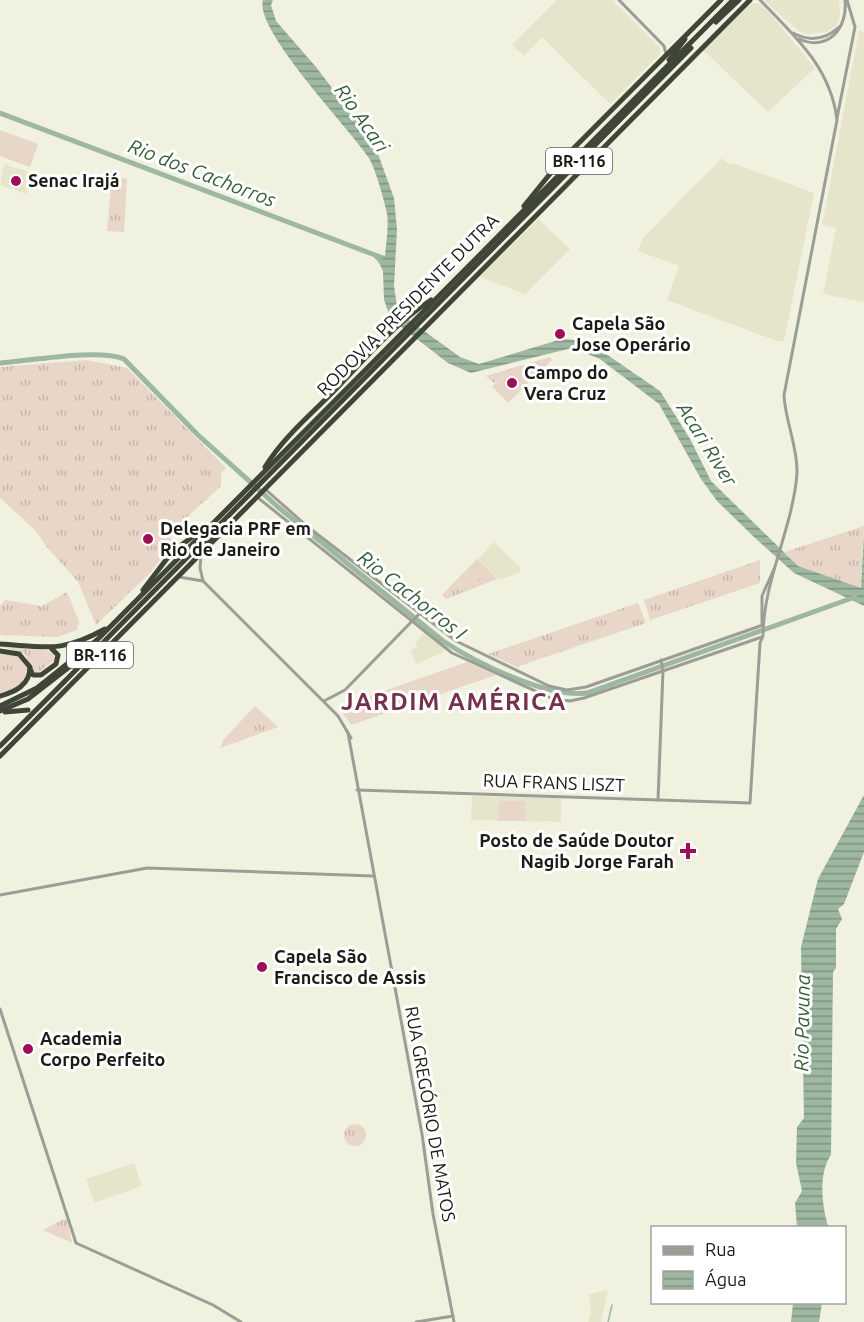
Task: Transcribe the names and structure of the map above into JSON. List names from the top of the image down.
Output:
{
  "streets": {
    "highway": ["BR-116", "RODOVIA PRESIDENTE DUTRA"],
    "street": ["RUA FRANS LISZT", "RUA GREGÓRIO DE MATOS"]
  },
  "crossings": [
    ["BR-116", "RODOVIA PRESIDENTE DUTRA"],
    ["RUA FRANS LISZT", "RUA GREGÓRIO DE MATOS"]
  ],
  "districts": ["JARDIM AMÉRICA"],
  "water": [
    "Rio Acari",
    "Rio dos Cachorros",
    "Acari River",
    "Rio Cachorros I",
    "Rio Pavuna"
  ],
  "places": {
    "other": [
      "Senac Irajá",
      "Capela São Jose Operário",
      "Campo do Vera Cruz",
      "Delegacia PRF em Rio de Janeiro",
      "Capela São Francisco de Assis",
      "Academia Corpo Perfeito"
    ],
    "health": ["Posto de Saúde Doutor Nagib Jorge Farah"]
  },
  "legend": ["Rua", "Água"]
}
